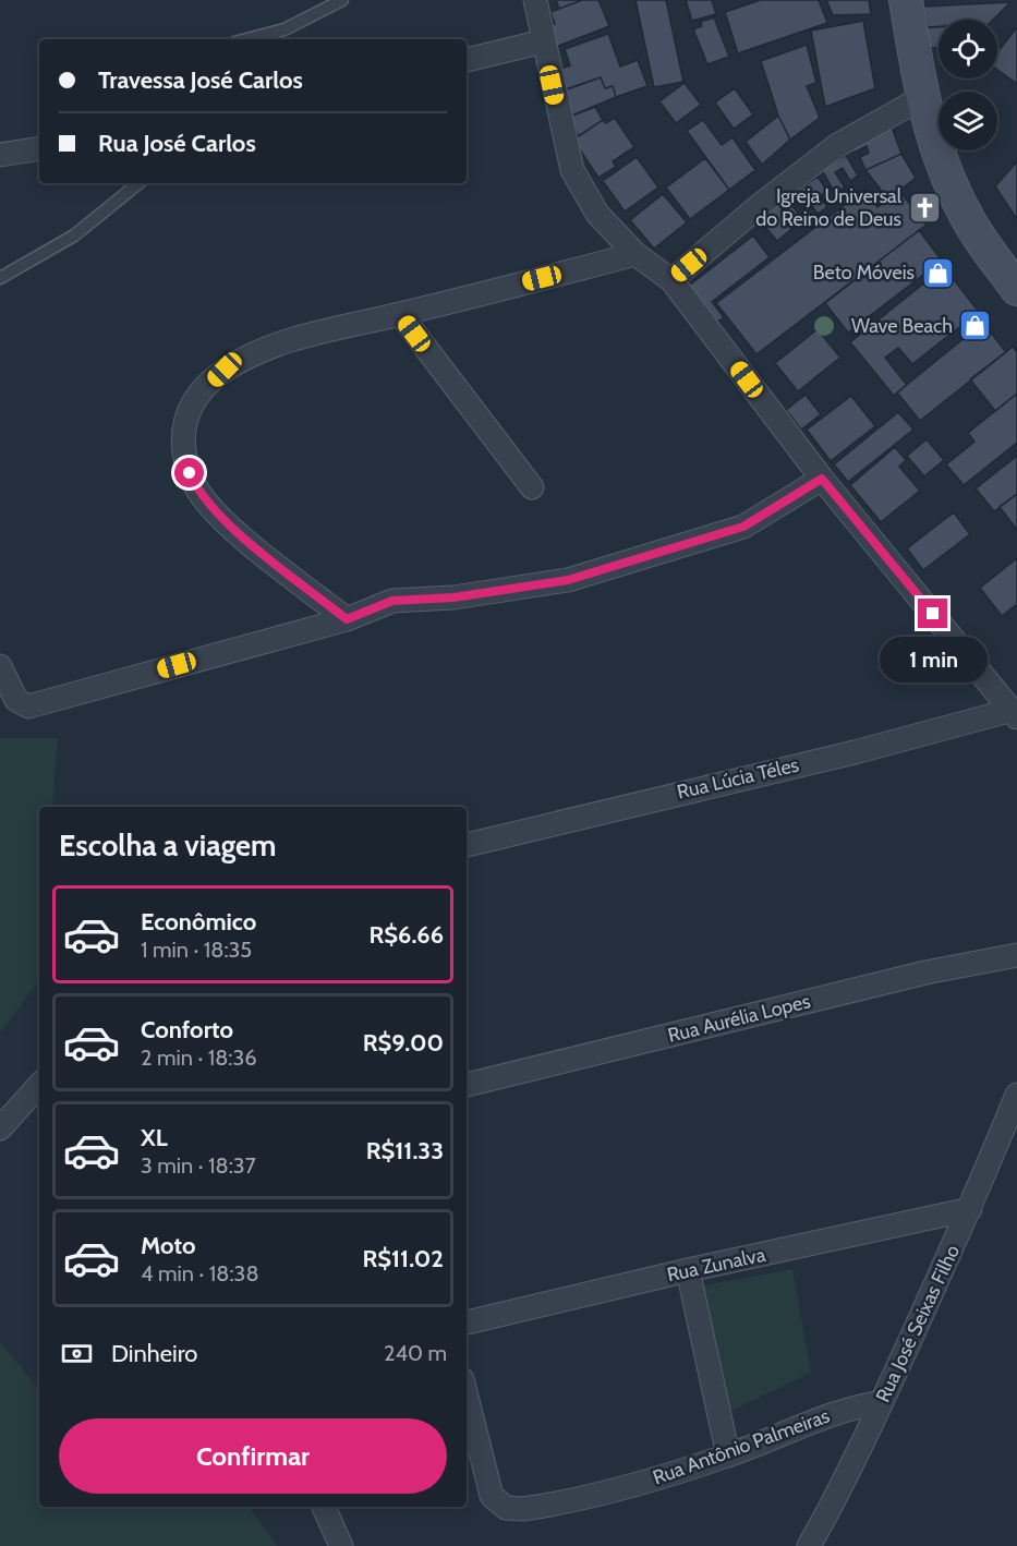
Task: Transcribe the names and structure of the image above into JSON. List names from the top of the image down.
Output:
{
  "streets": {
    "street": [
      "Rua Lúcia Téles",
      "Rua Aurélia Lopes",
      "Rua Zunalva",
      "Rua José Seixas Filho",
      "Rua Antônio Palmeiras"
    ]
  },
  "crossings": [
    ["Rua Zunalva", "Rua José Seixas Filho"],
    ["Rua José Seixas Filho", "Rua Antônio Palmeiras"]
  ],
  "places": {
    "church": ["Igreja Universal do Reino de Deus"],
    "shop": ["Beto Móveis", "Wave Beach"]
  },
  "page": {
    "banner": ["Travessa José Carlos", "Rua José Carlos"],
    "bubble": "1 min",
    "heading": "Escolha a viagem",
    "list": [
      {
        "name": "Econômico",
        "note": "1 min · 18:35",
        "value": "R$6.66"
      },
      {
        "name": "Conforto",
        "note": "2 min · 18:36",
        "value": "R$9.00"
      },
      {
        "name": "XL",
        "note": "3 min · 18:37",
        "value": "R$11.33"
      },
      {
        "name": "Moto",
        "note": "4 min · 18:38",
        "value": "R$11.02"
      }
    ],
    "pay": ["Dinheiro", "240 m"],
    "buttons": "Confirmar"
  }
}
